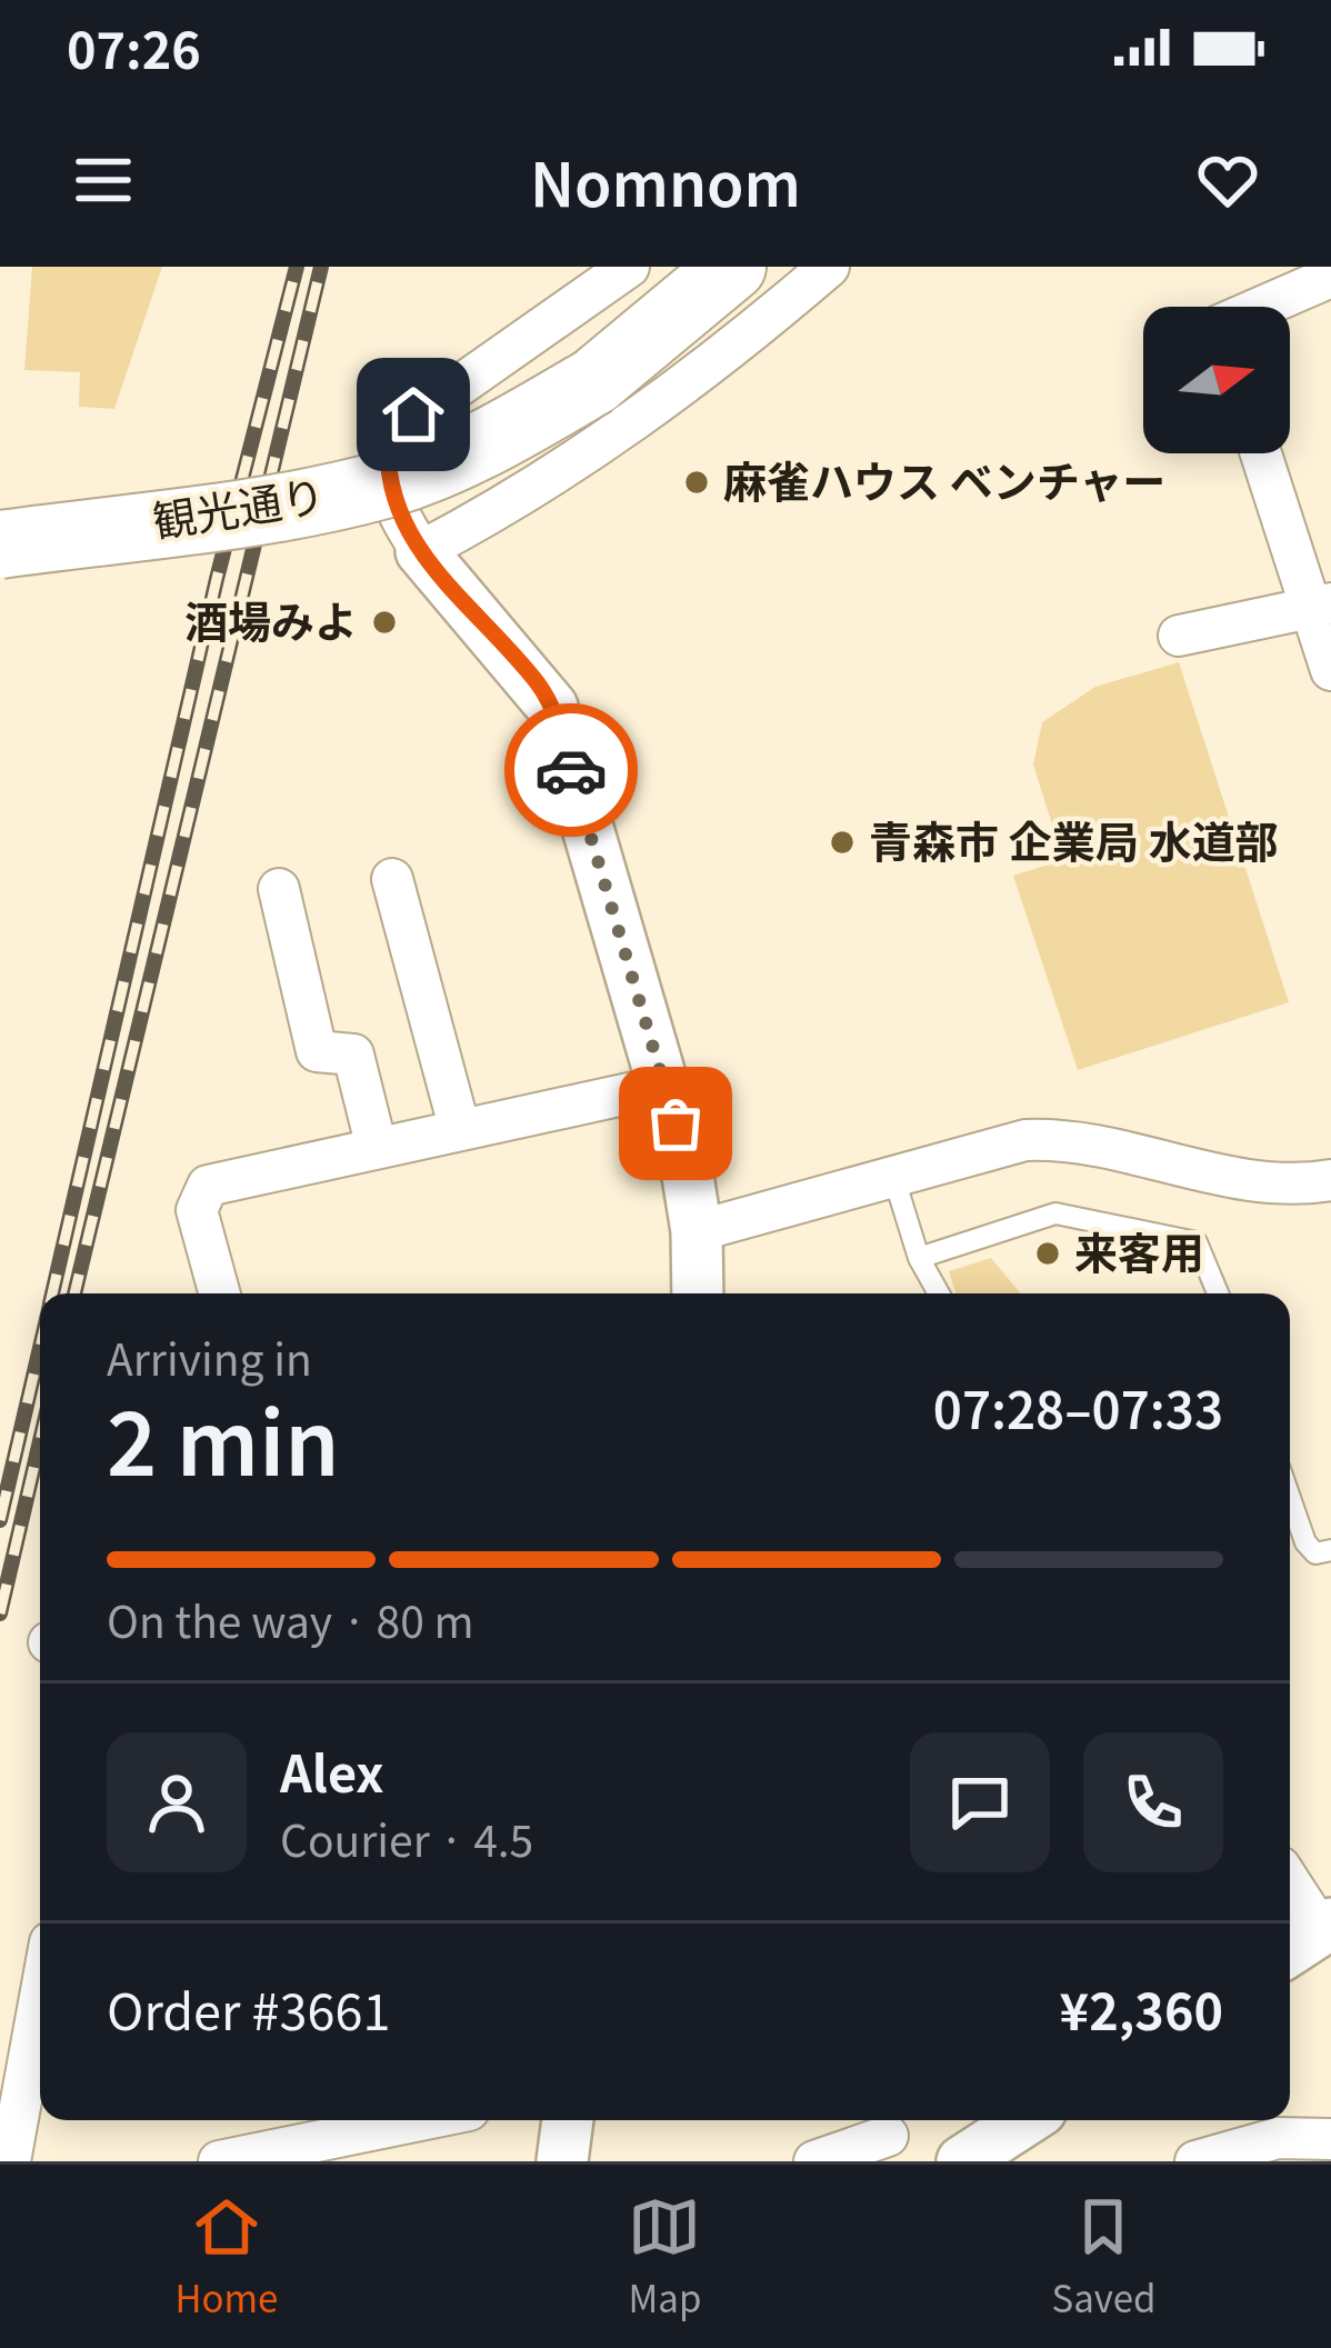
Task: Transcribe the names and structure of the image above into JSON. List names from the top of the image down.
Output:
{
  "streets": {
    "highway": ["観光通り"]
  },
  "places": [
    "麻雀ハウス ベンチャー",
    "酒場みよ",
    "青森市 企業局 水道部",
    "来客用"
  ],
  "north": "right",
  "page": {
    "status": "07:26",
    "header": "Nomnom",
    "heading": ["2 min", "Arriving in", "07:28–07:33"],
    "panel": [
      "Alex",
      "Courier · 4.5",
      "Order #3661",
      "¥2,360"
    ],
    "bar": "On the way · 80 m",
    "tabs": ["Home", "Map", "Saved"]
  }
}
